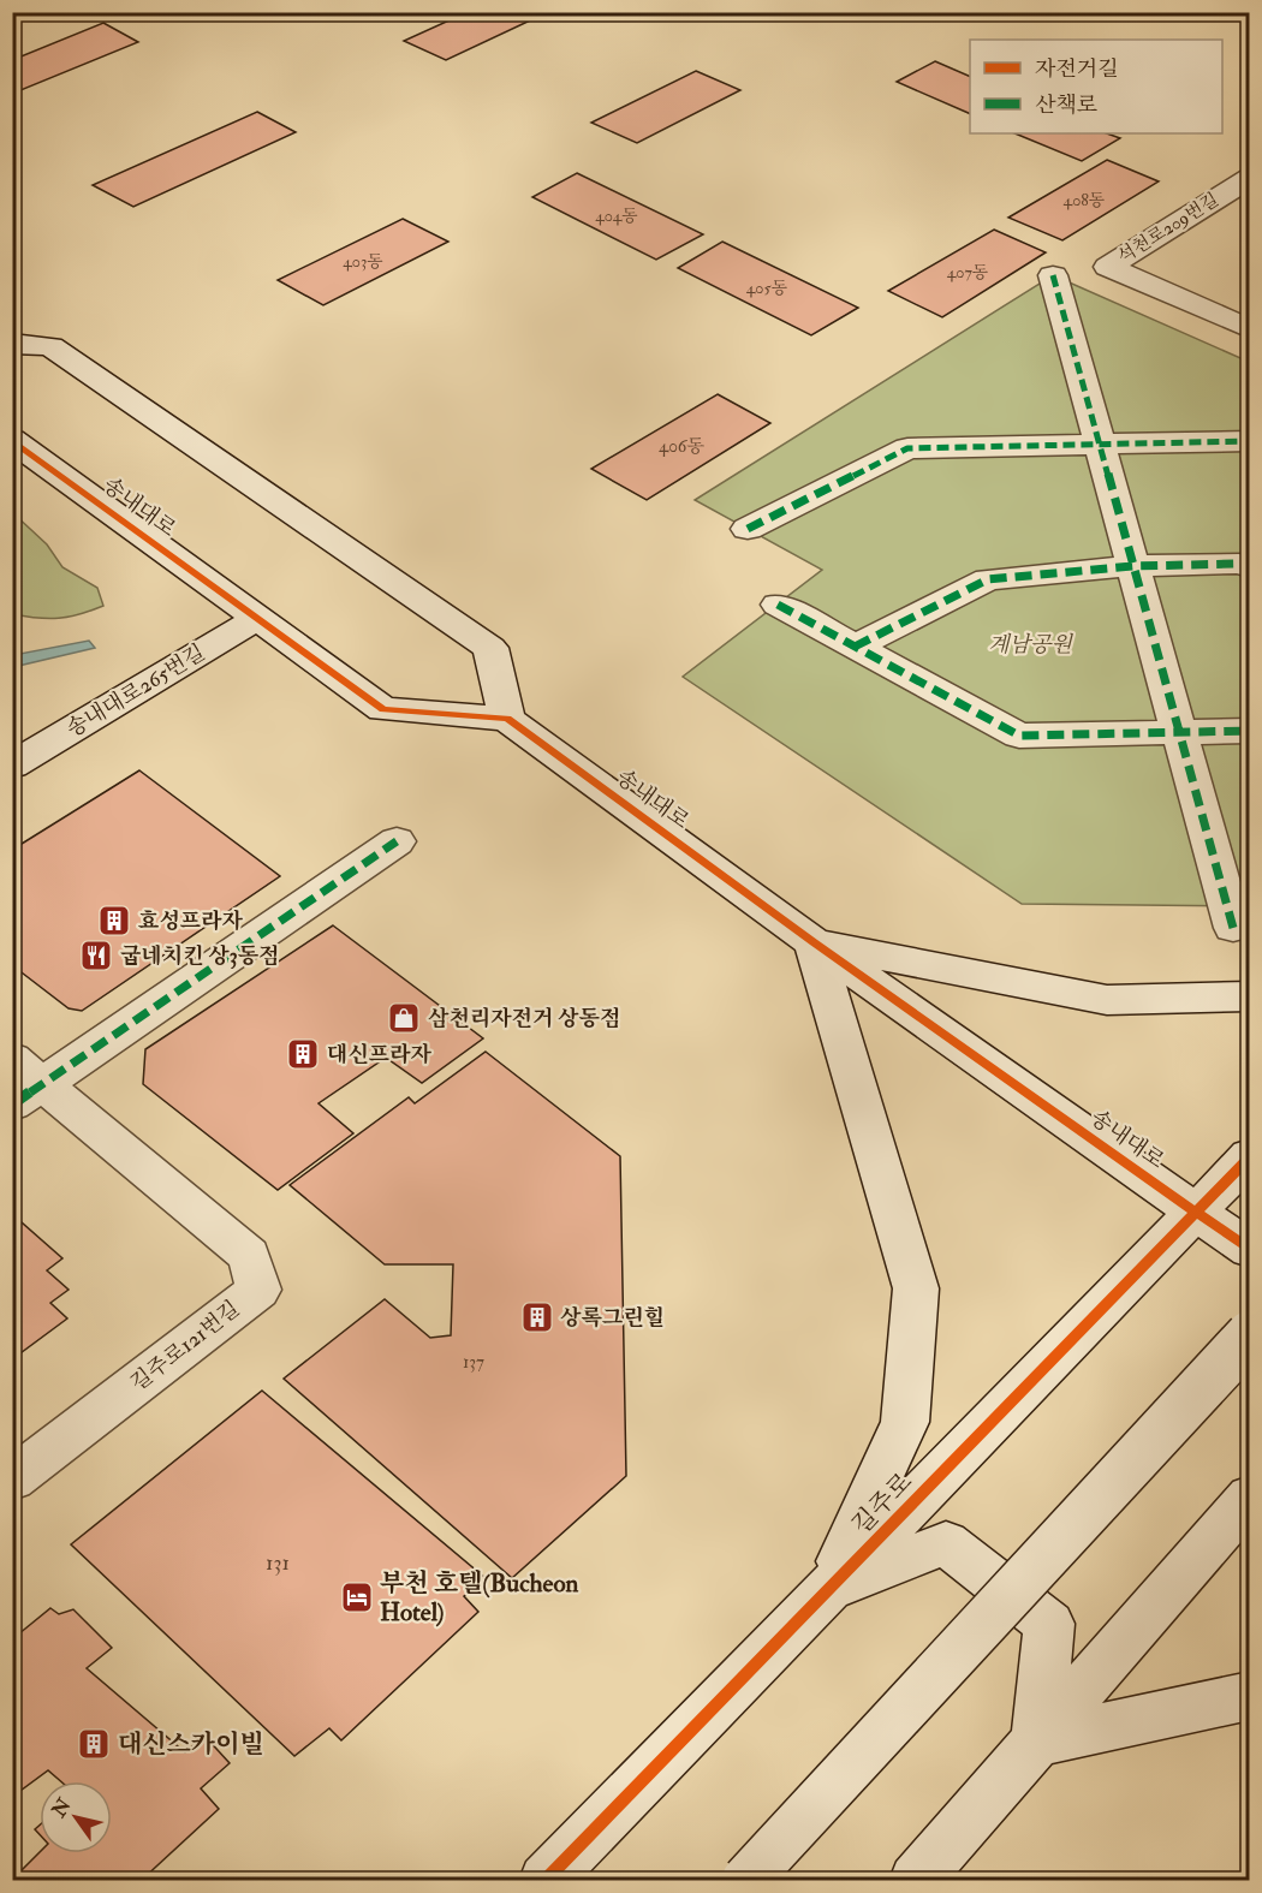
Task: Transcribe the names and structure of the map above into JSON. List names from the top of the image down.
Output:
{
  "streets": {
    "street": [
      "석천로209번길",
      "송내대로",
      "송내대로265번길",
      "길주로121번길",
      "길주로"
    ]
  },
  "crossings": [
    ["송내대로", "송내대로265번길"],
    ["송내대로", "길주로"]
  ],
  "parks": ["계남공원"],
  "places": {
    "building": [
      "효성프라자",
      "대신프라자",
      "상록그린힐",
      "대신스카이빌"
    ],
    "restaurant": ["굽네치킨 상3동점"],
    "shop": ["삼천리자전거 상동점"],
    "hotel": ["부천 호텔(Bucheon Hotel)"]
  },
  "house_numbers": [
    "408동",
    "404동",
    "403동",
    "407동",
    "405동",
    "406동",
    "137",
    "131"
  ],
  "legend": ["자전거길", "산책로"],
  "north": "top left"
}
